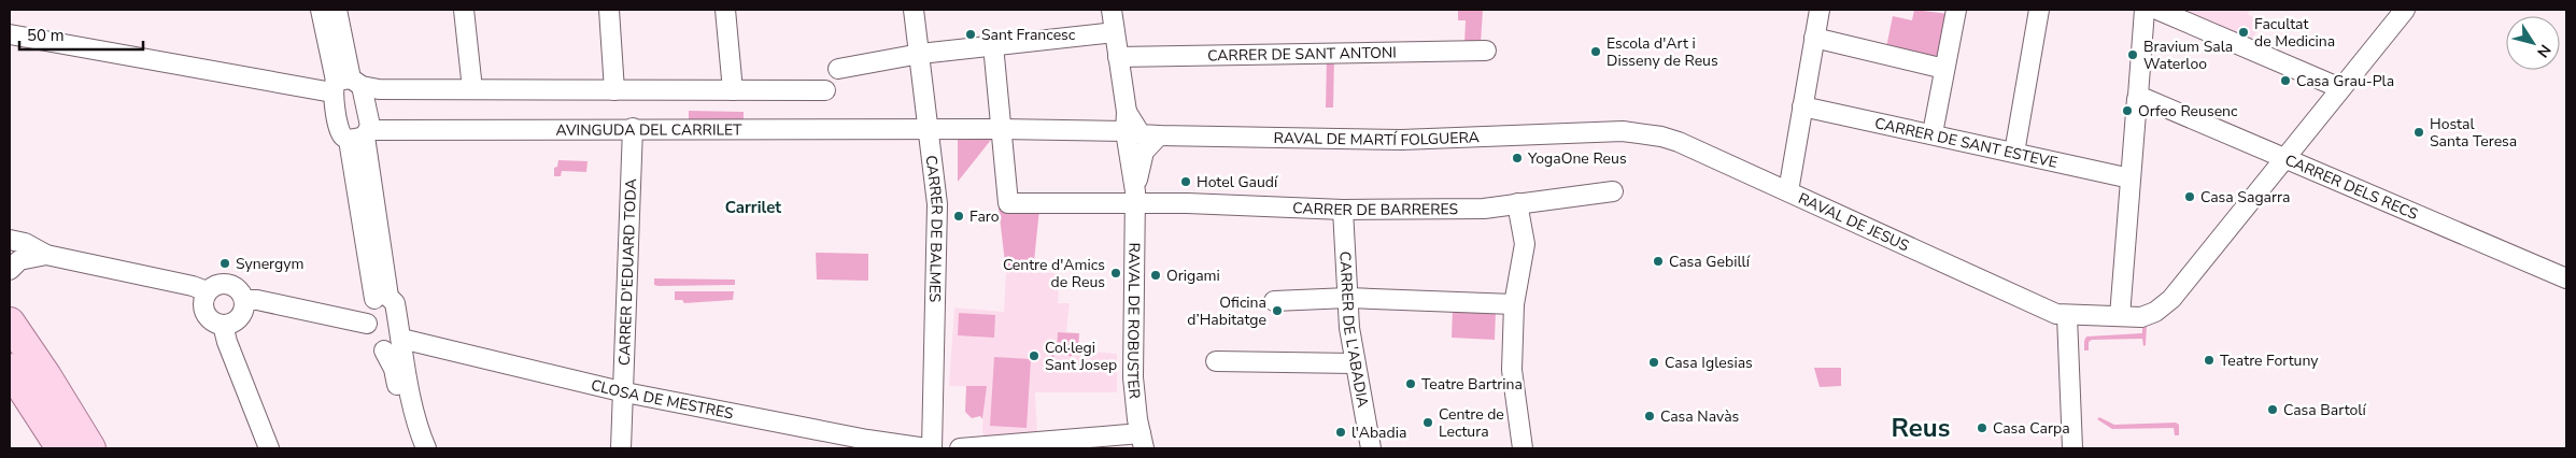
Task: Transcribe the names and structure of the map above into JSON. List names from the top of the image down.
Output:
{
  "streets": {
    "street": [
      "CARRER DE SANT ANTONI",
      "AVINGUDA DEL CARRILET",
      "RAVAL DE MARTÍ FOLGUERA",
      "CARRER DE SANT ESTEVE",
      "CARRER DELS RECS",
      "CARRER DE BARRERES",
      "RAVAL DE JESUS",
      "CARRER DE BALMES",
      "CARRER D'EDUARD TODA",
      "RAVAL DE ROBUSTER",
      "CARRER DE L'ABADIA",
      "CLOSA DE MESTRES"
    ]
  },
  "crossings": [
    ["AVINGUDA DEL CARRILET", "CARRER DE BARRERES"],
    ["AVINGUDA DEL CARRILET", "CARRER DE BALMES"],
    ["AVINGUDA DEL CARRILET", "CARRER D'EDUARD TODA"],
    ["AVINGUDA DEL CARRILET", "RAVAL DE ROBUSTER"],
    ["RAVAL DE MARTÍ FOLGUERA", "RAVAL DE JESUS"],
    ["RAVAL DE MARTÍ FOLGUERA", "RAVAL DE ROBUSTER"],
    ["CARRER DELS RECS", "RAVAL DE JESUS"],
    ["CARRER DE BARRERES", "RAVAL DE ROBUSTER"],
    ["CARRER DE BARRERES", "CARRER DE L'ABADIA"],
    ["CARRER D'EDUARD TODA", "CLOSA DE MESTRES"]
  ],
  "districts": ["Carrilet", "Reus"],
  "places": [
    "Facultat de Medicina",
    "Sant Francesc",
    "Escola d'Art i Disseny de Reus",
    "Bravium Sala Waterloo",
    "Casa Grau-Pla",
    "Orfeo Reusenc",
    "Hostal Santa Teresa",
    "YogaOne Reus",
    "Hotel Gaudí",
    "Casa Sagarra",
    "Faro",
    "Casa Gebillí",
    "Synergym",
    "Centre d'Amics de Reus",
    "Origami",
    "Oficina d’Habitatge",
    "Col·legi Sant Josep",
    "Teatre Fortuny",
    "Casa Iglesias",
    "Teatre Bartrina",
    "Casa Bartolí",
    "Casa Navàs",
    "Centre de Lectura",
    "Casa Carpa",
    "l'Abadia"
  ],
  "scale_bar": "50 m",
  "north": "bottom right"
}
